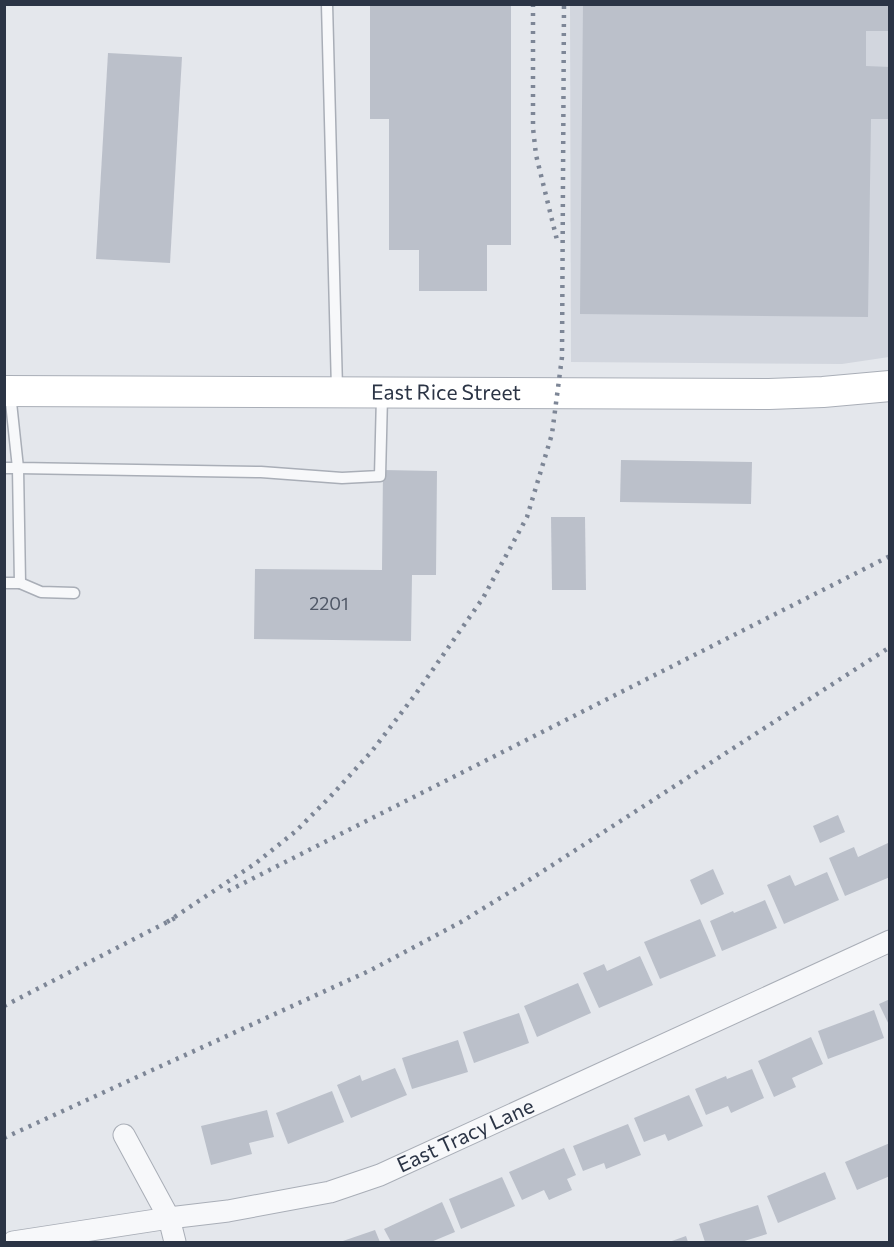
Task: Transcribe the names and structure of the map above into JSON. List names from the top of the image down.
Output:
{
  "streets": {
    "main road": ["East Rice Street"],
    "street": ["East Tracy Lane"]
  },
  "house_numbers": ["2201"]
}
